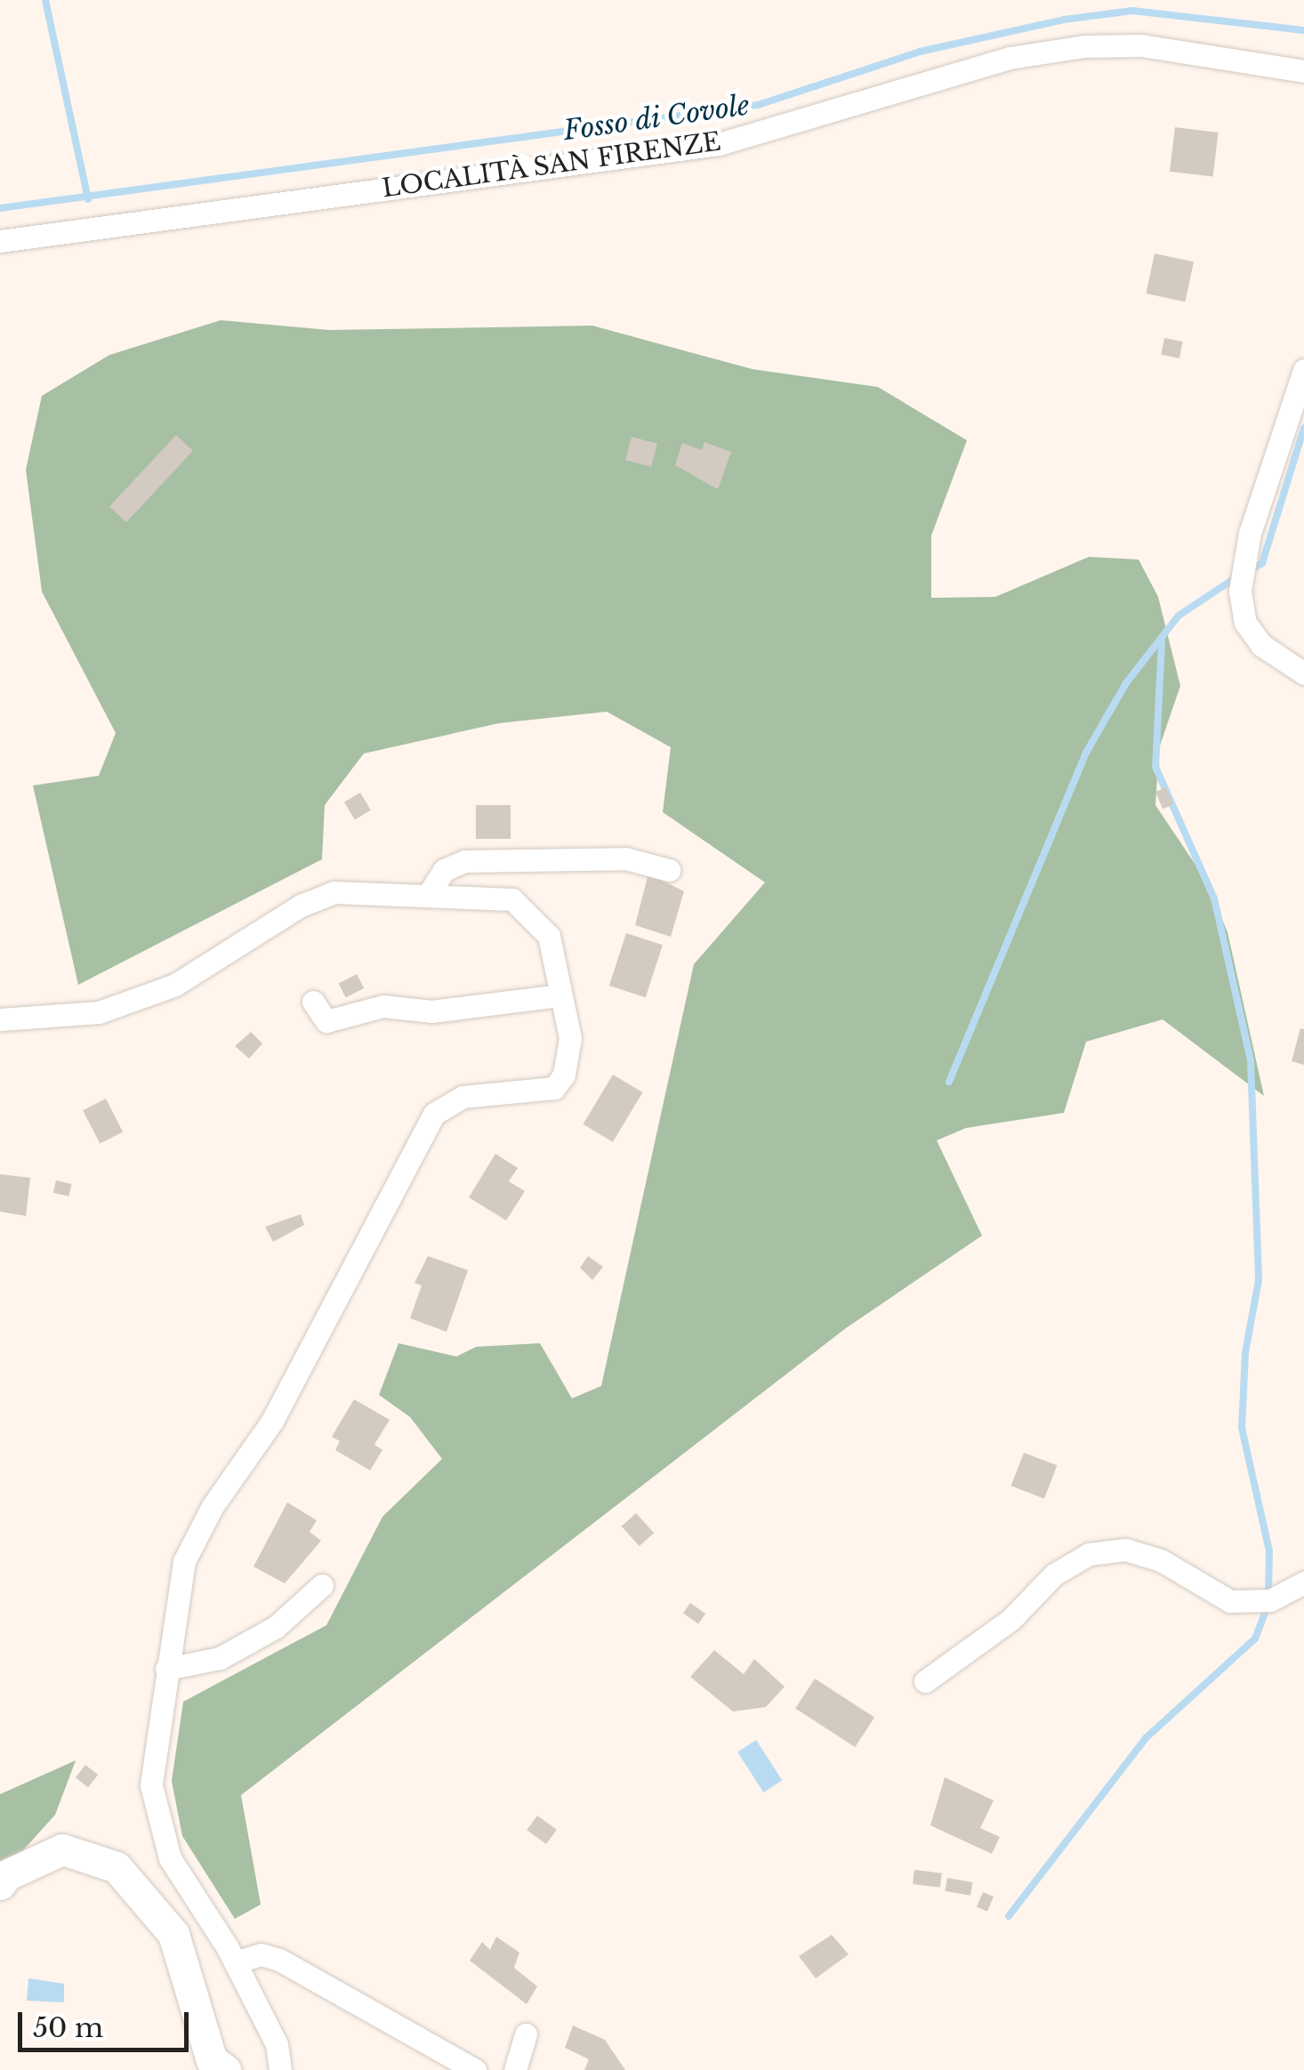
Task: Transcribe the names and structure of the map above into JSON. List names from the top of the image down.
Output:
{
  "streets": {
    "street": ["LOCALITÀ SAN FIRENZE"]
  },
  "water": ["Fosso di Covole"],
  "scale_bar": "50 m"
}
